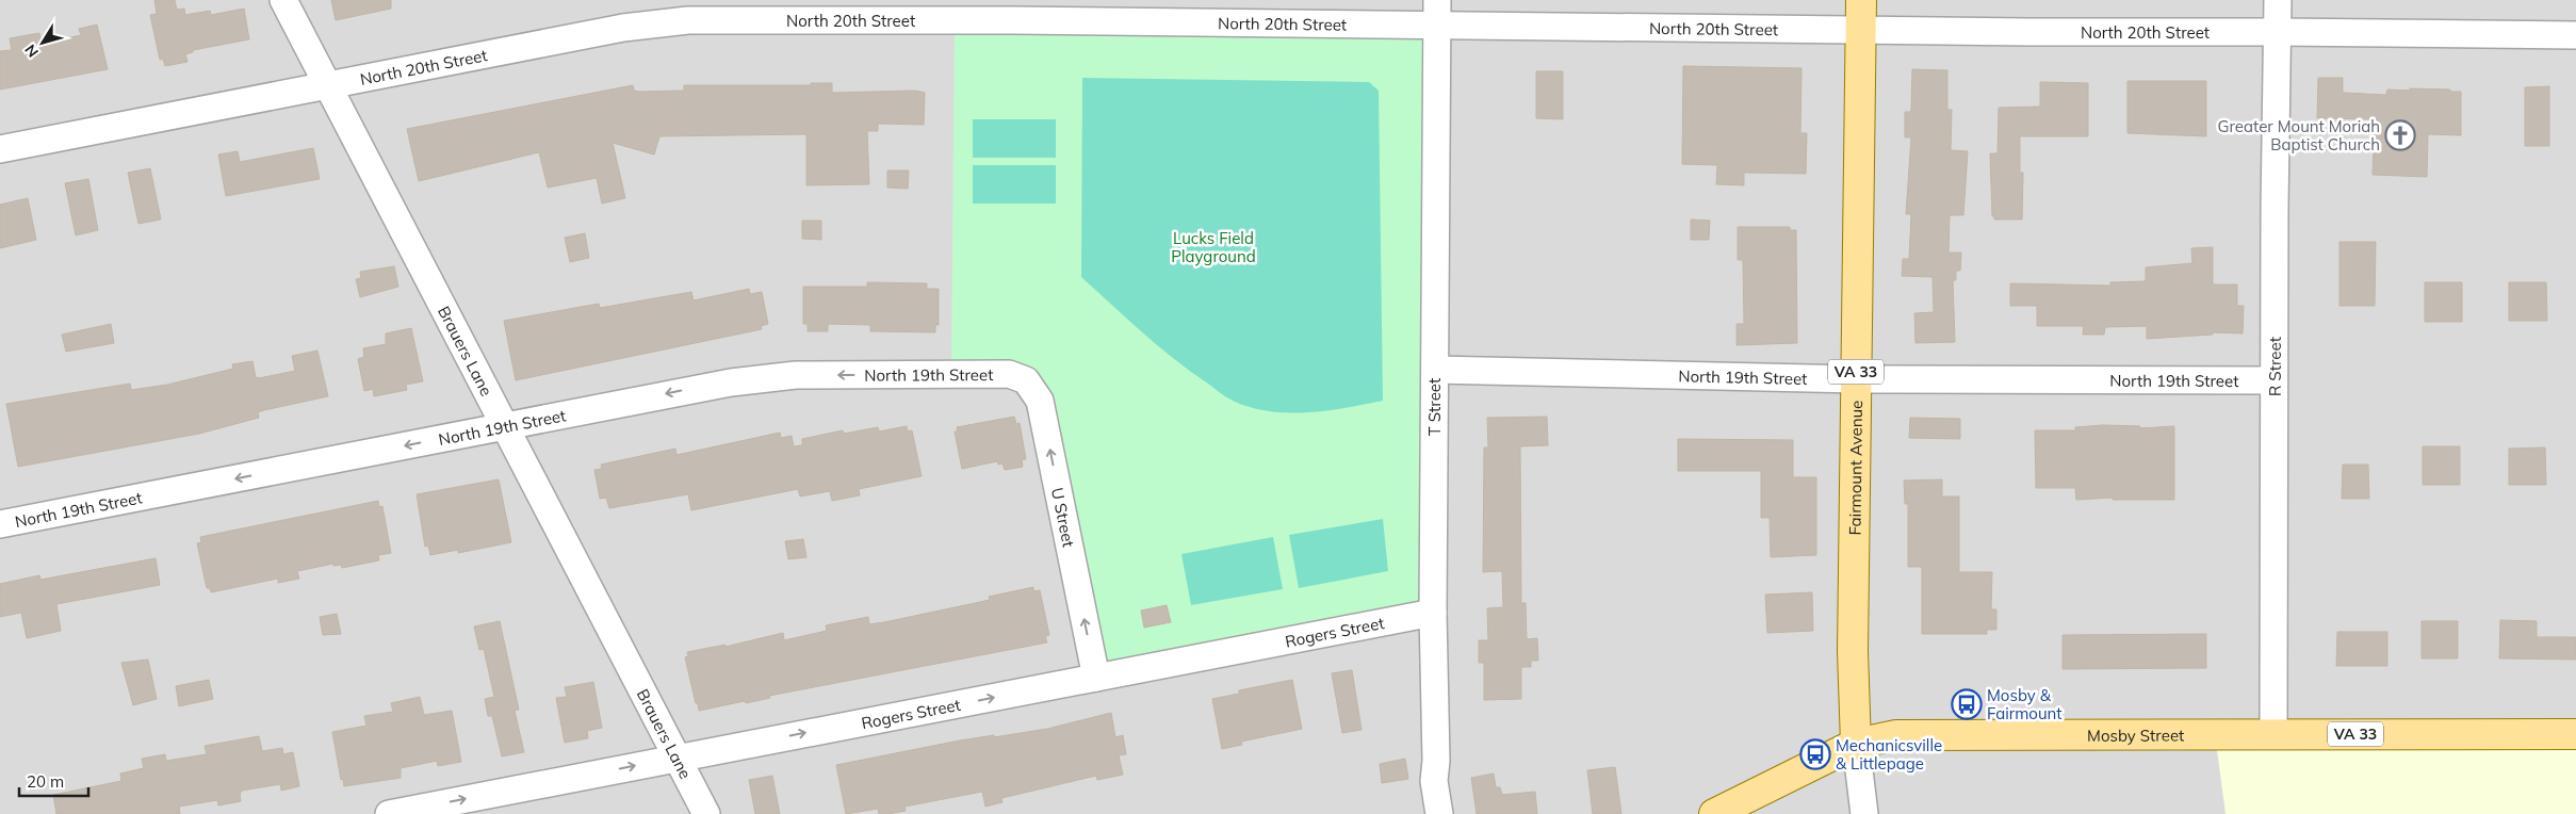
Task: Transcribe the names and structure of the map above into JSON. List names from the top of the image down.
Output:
{
  "streets": {
    "main road": ["VA 33", "Fairmount Avenue", "Mosby Street"],
    "street": [
      "North 20th Street",
      "Brauers Lane",
      "R Street",
      "North 19th Street",
      "T Street",
      "U Street",
      "Rogers Street"
    ]
  },
  "crossings": [
    ["North 20th Street", "Brauers Lane"],
    ["North 20th Street", "R Street"],
    ["North 20th Street", "T Street"],
    ["North 20th Street", "Fairmount Avenue"],
    ["Brauers Lane", "North 19th Street"],
    ["Brauers Lane", "Rogers Street"],
    ["R Street", "North 19th Street"],
    ["R Street", "Mosby Street"],
    ["North 19th Street", "T Street"],
    ["North 19th Street", "Fairmount Avenue"],
    ["North 19th Street", "U Street"],
    ["T Street", "Rogers Street"],
    ["Fairmount Avenue", "Mosby Street"],
    ["U Street", "Rogers Street"]
  ],
  "one_way": ["North 19th Street", "U Street", "Rogers Street"],
  "parks": ["Lucks Field Playground"],
  "places": {
    "church": ["Greater Mount Moriah Baptist Church"],
    "bus stop": ["Mosby & Fairmount", "Mechanicsville & Littlepage"]
  },
  "scale_bar": "20 m",
  "north": "bottom left"
}
